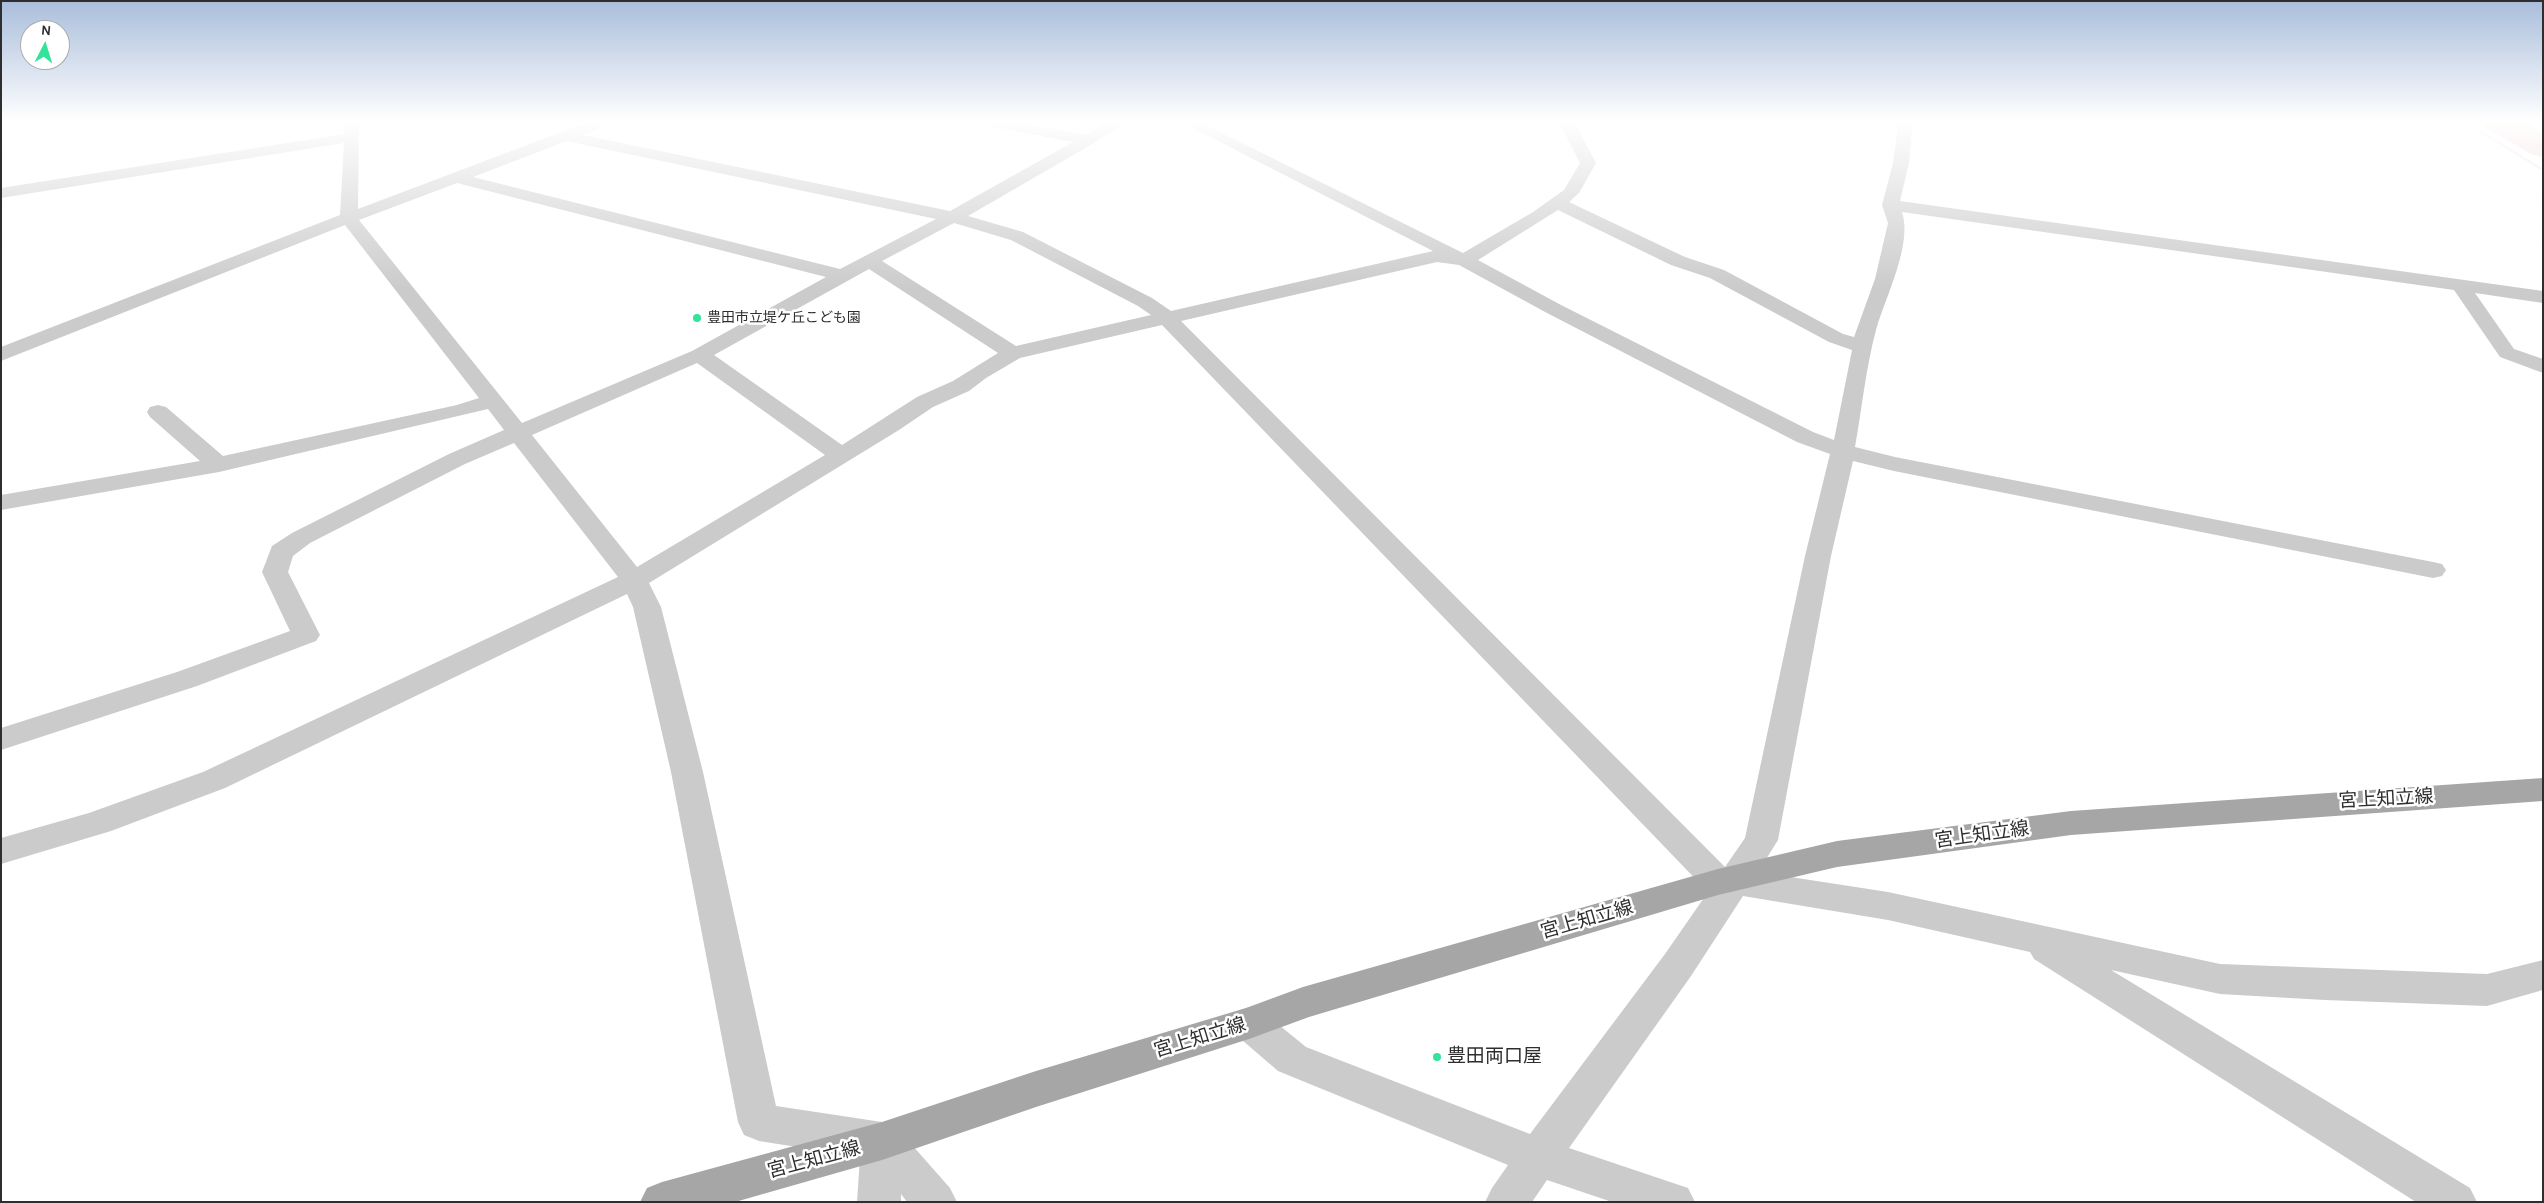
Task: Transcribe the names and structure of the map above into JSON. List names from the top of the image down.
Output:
{
  "streets": {
    "main road": ["宮上知立線"]
  },
  "places": ["豊田市立堤ケ丘こども園", "豊田両口屋"],
  "north": "top"
}
